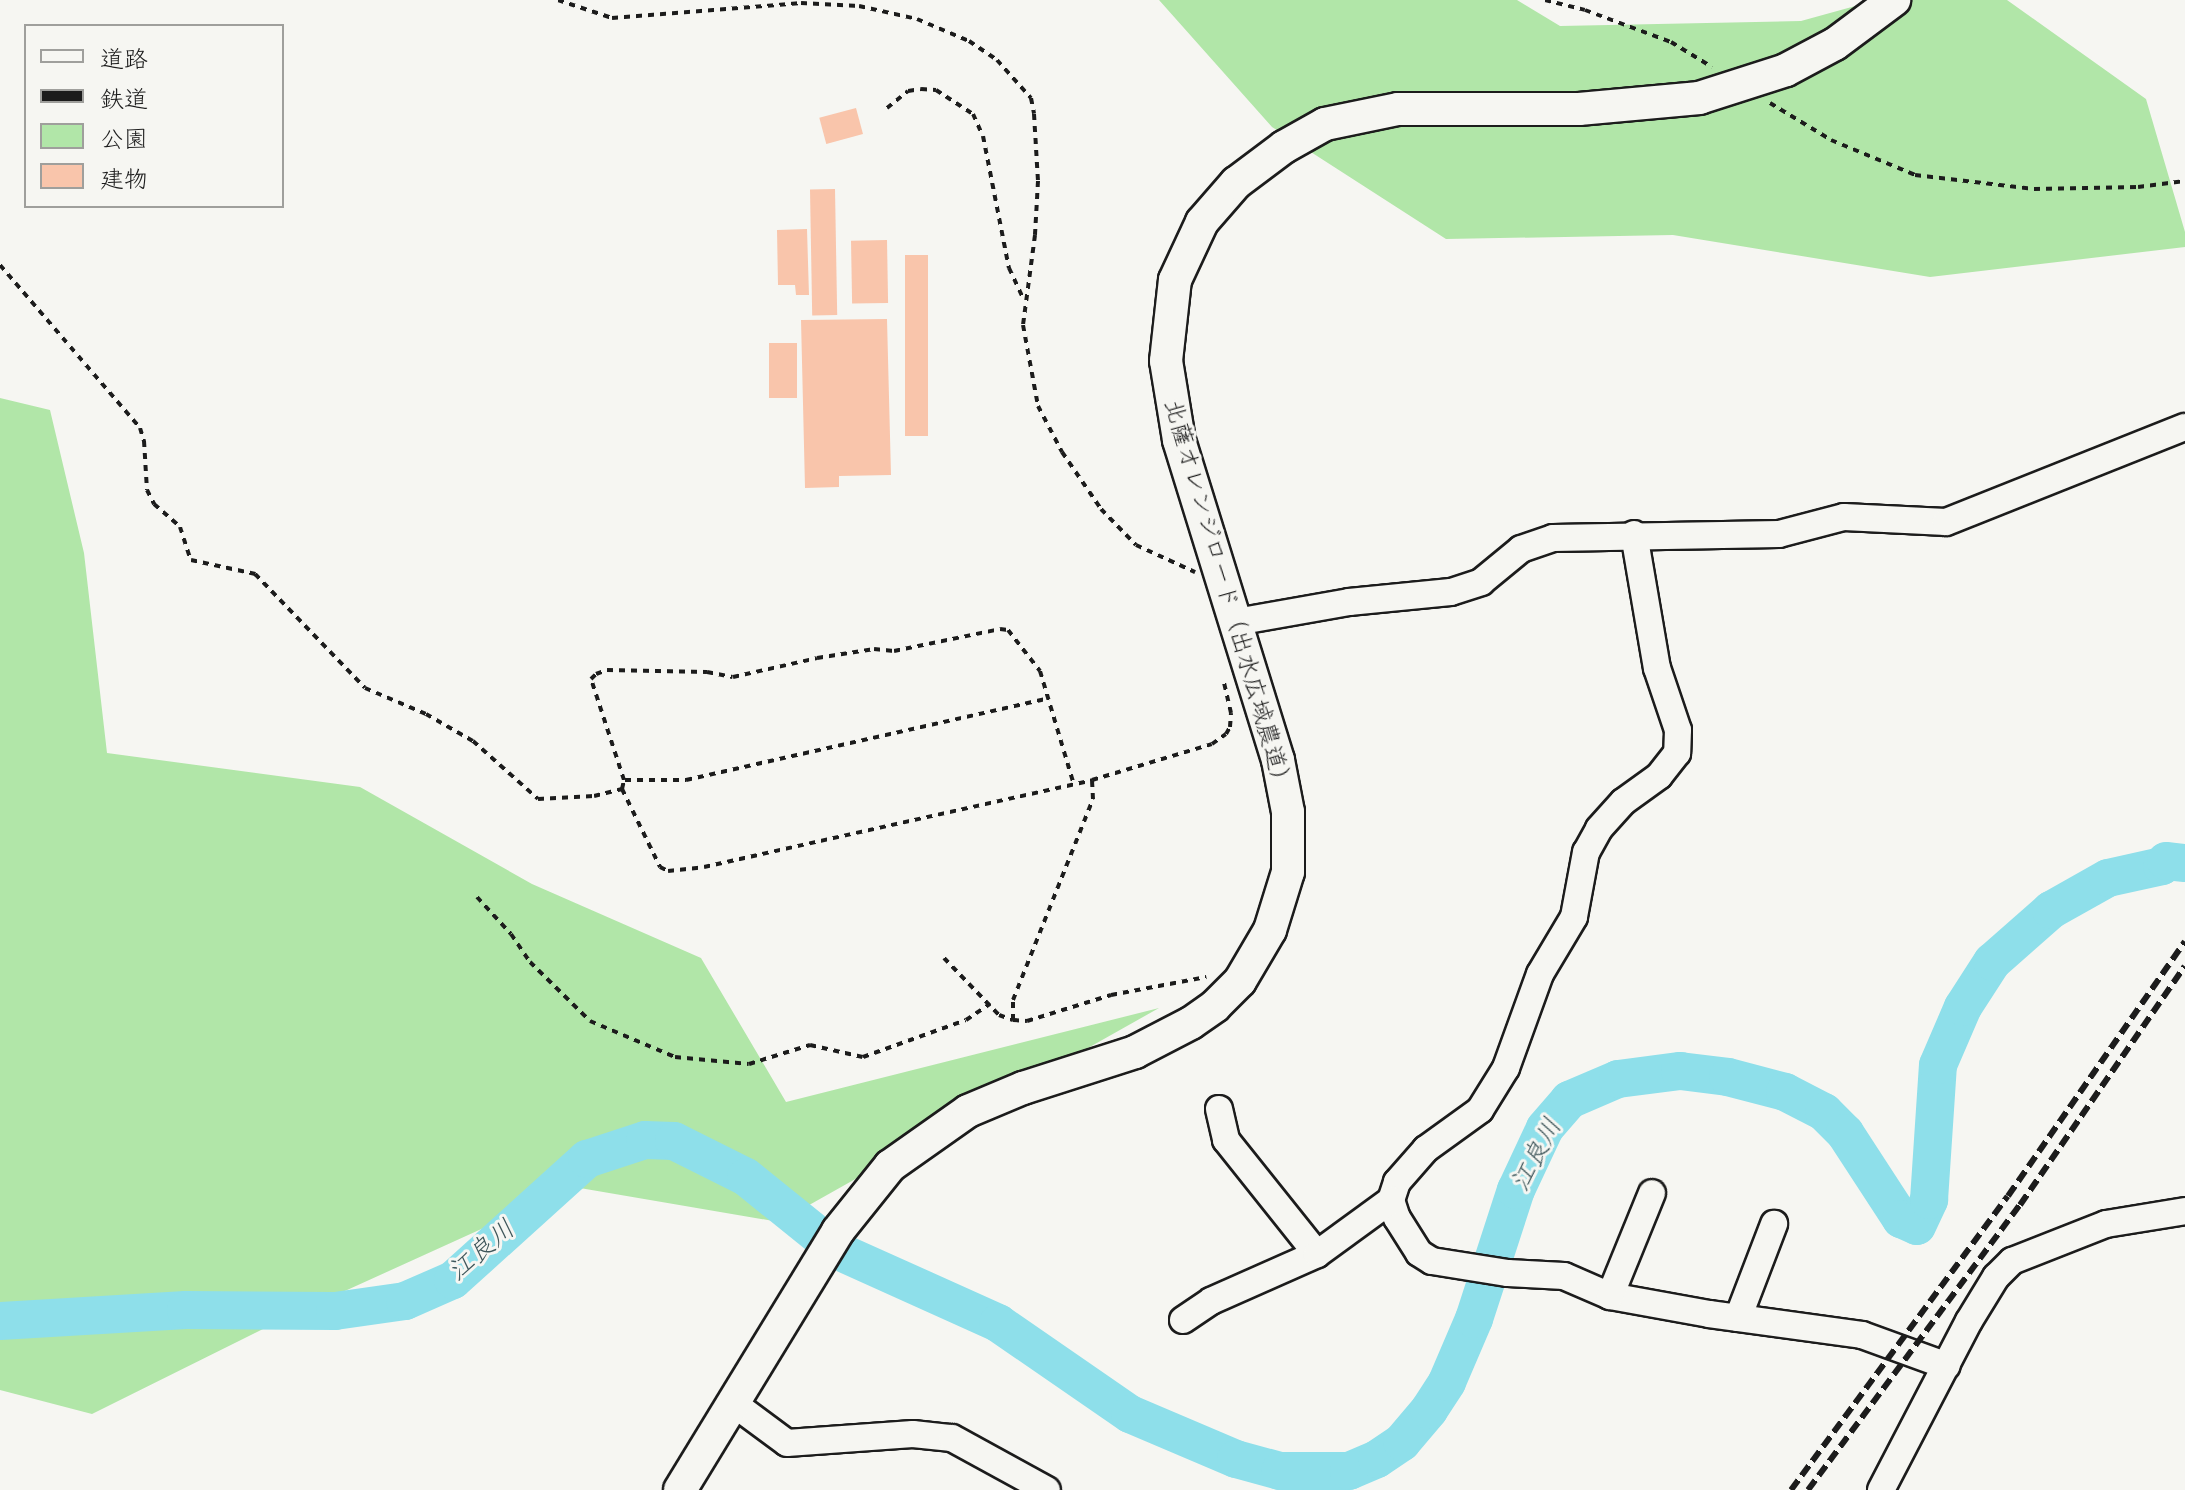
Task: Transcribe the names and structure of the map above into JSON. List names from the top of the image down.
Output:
{
  "streets": {
    "street": ["北薩オレンジロード（出水広域農道）"]
  },
  "water": ["江良川"],
  "legend": [
    "道路",
    "鉄道",
    "公園",
    "建物"
  ]
}
